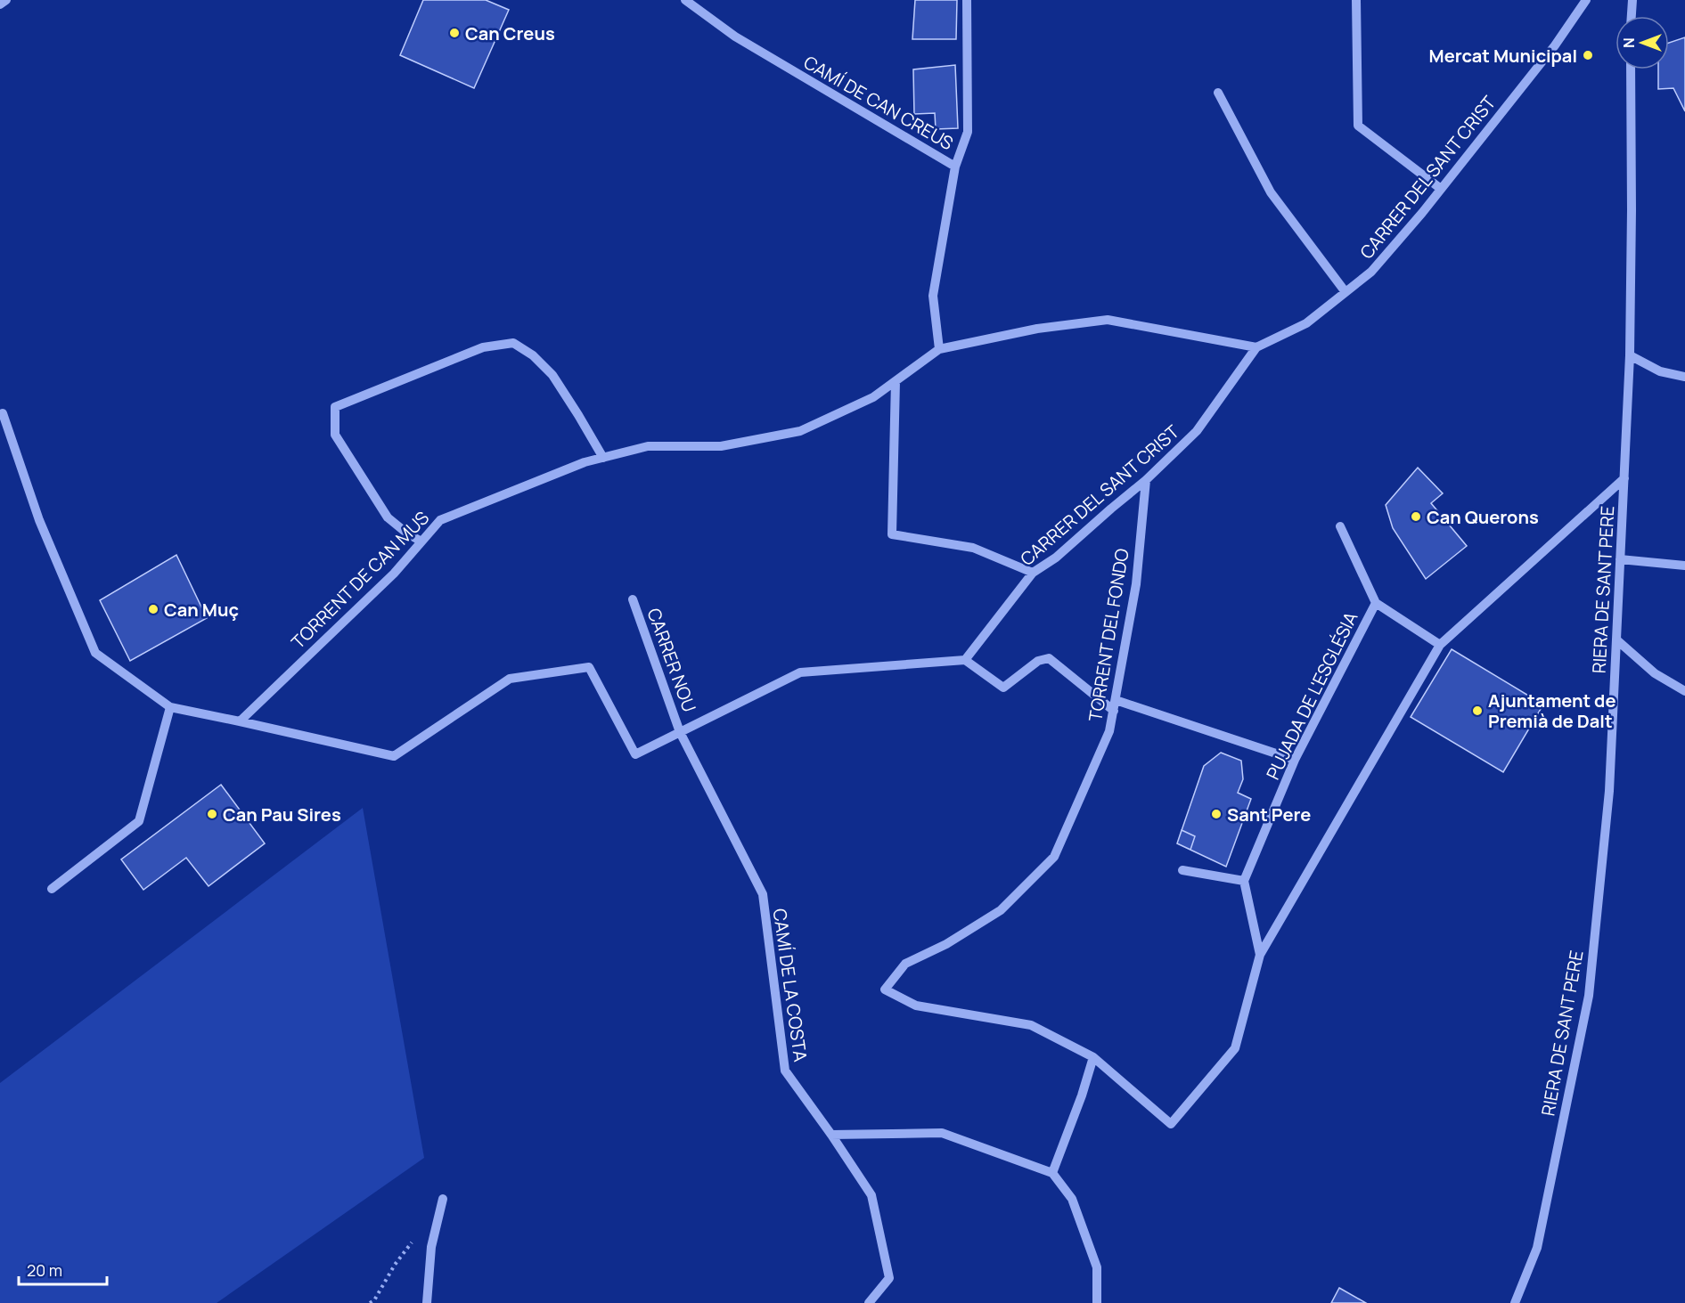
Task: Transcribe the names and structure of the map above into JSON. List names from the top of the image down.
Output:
{
  "streets": {
    "street": [
      "CAMÍ DE CAN CREUS",
      "CARRER DEL SANT CRIST",
      "TORRENT DE CAN MUS",
      "RIERA DE SANT PERE",
      "TORRENT DEL FONDO",
      "CARRER NOU",
      "PUJADA DE L'ESGLÉSIA",
      "CAMÍ DE LA COSTA"
    ]
  },
  "crossings": [
    ["CAMÍ DE CAN CREUS", "TORRENT DE CAN MUS"],
    ["CARRER DEL SANT CRIST", "TORRENT DE CAN MUS"],
    ["CARRER DEL SANT CRIST", "TORRENT DEL FONDO"],
    ["CARRER NOU", "CAMÍ DE LA COSTA"]
  ],
  "places": [
    "Can Creus",
    "Mercat Municipal",
    "Can Querons",
    "Can Muç",
    "Ajuntament de Premià de Dalt",
    "Can Pau Sires",
    "Sant Pere"
  ],
  "scale_bar": "20 m",
  "north": "left"
}
